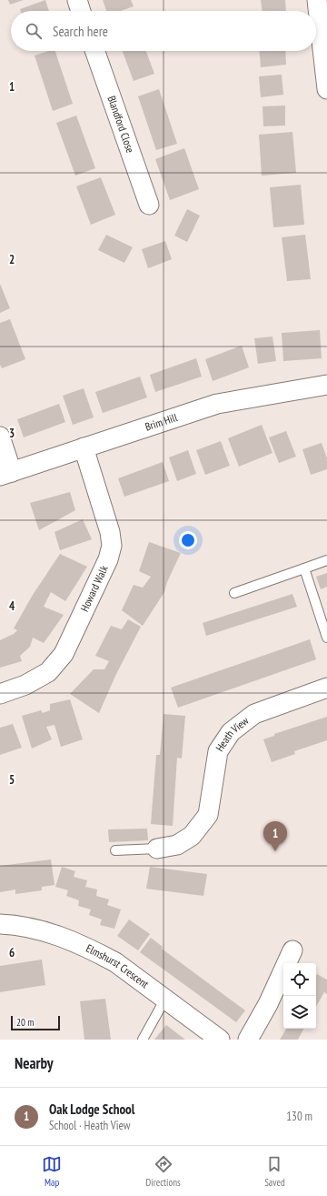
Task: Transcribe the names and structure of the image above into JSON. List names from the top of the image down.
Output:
{
  "streets": {
    "street": [
      "Blandford Close",
      "Brim Hill",
      "Howard Walk",
      "Heath View",
      "Elmshurst Crescent"
    ]
  },
  "crossings": [
    ["Brim Hill", "Howard Walk"]
  ],
  "scale_bar": "20 m",
  "page": {
    "search": "Search here",
    "pins": "1",
    "scale": "20 m",
    "heading": "Nearby",
    "list": [
      {
        "mark": "1",
        "name": "Oak Lodge School",
        "note": "School · Heath View",
        "value": "130 m"
      }
    ],
    "nav": ["Map", "Directions", "Saved"]
  },
  "grid": {
    "rows": [
      "1",
      "2",
      "3",
      "4",
      "5",
      "6"
    ]
  }
}
